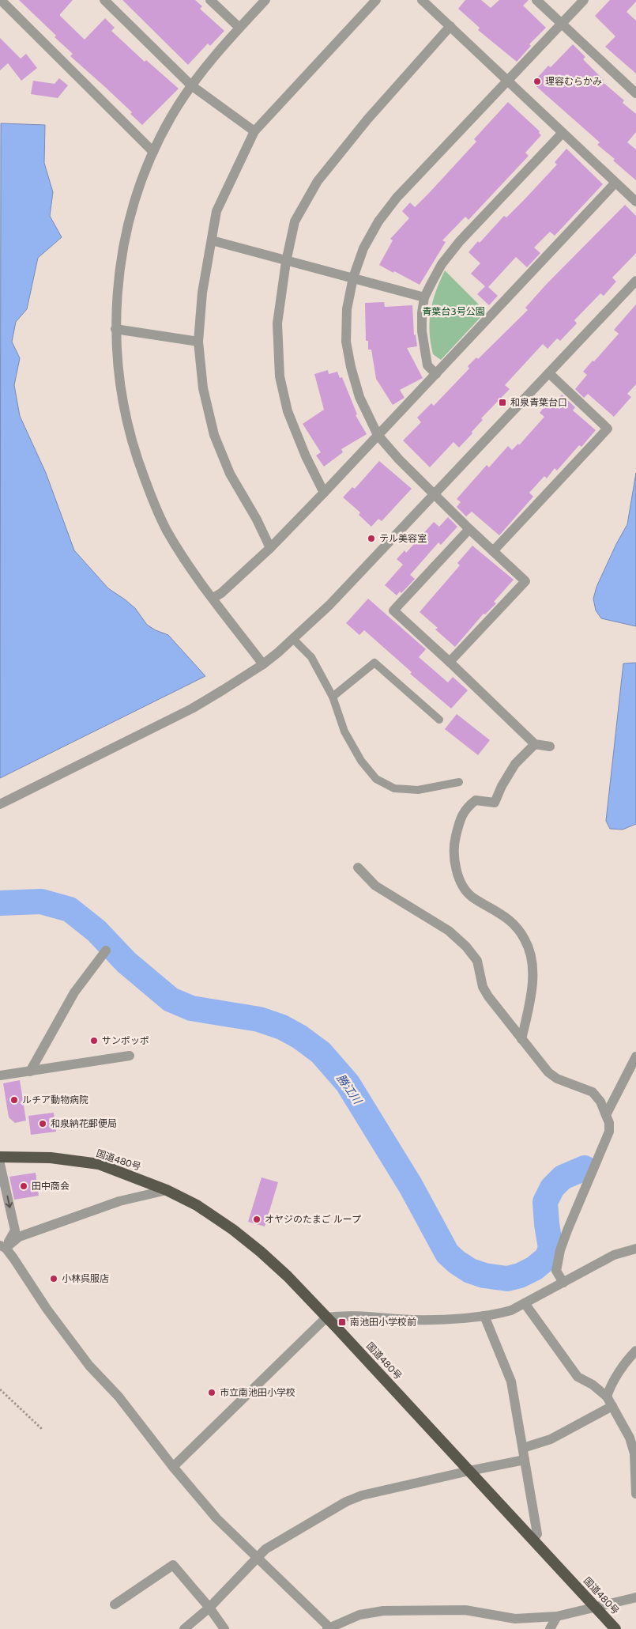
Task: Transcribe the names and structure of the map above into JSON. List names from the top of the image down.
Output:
{
  "streets": {
    "highway": ["国道480号"]
  },
  "water": ["勝江川"],
  "parks": ["青葉台3号公園"],
  "places": {
    "other": [
      "理容むらかみ",
      "テル美容室",
      "サンポッポ",
      "ルチア動物病院",
      "和泉納花郵便局",
      "田中商会",
      "オヤジのたまご ループ",
      "小林呉服店",
      "市立南池田小学校"
    ],
    "transit": ["和泉青葉台口", "南池田小学校前"]
  }
}
